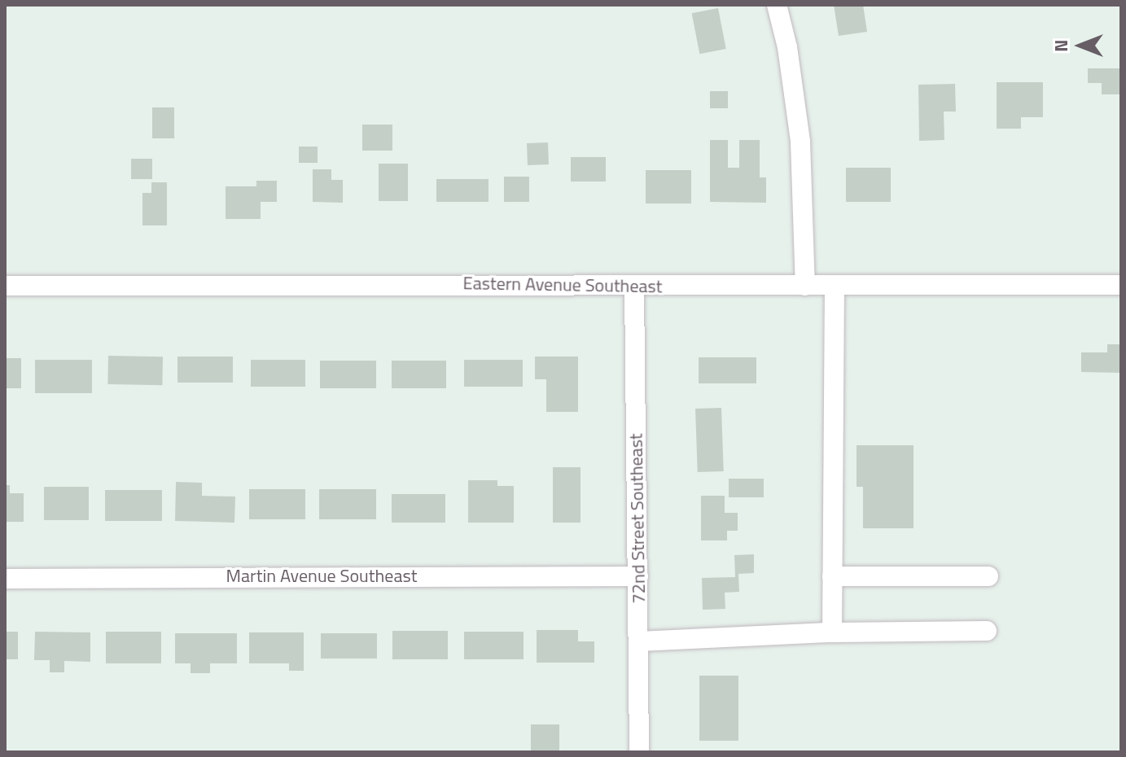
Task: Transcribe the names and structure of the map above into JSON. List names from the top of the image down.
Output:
{
  "streets": {
    "street": ["Eastern Avenue Southeast", "72nd Street Southeast", "Martin Avenue Southeast"]
  },
  "crossings": [
    ["Eastern Avenue Southeast", "72nd Street Southeast"],
    ["72nd Street Southeast", "Martin Avenue Southeast"]
  ],
  "north": "left"
}
